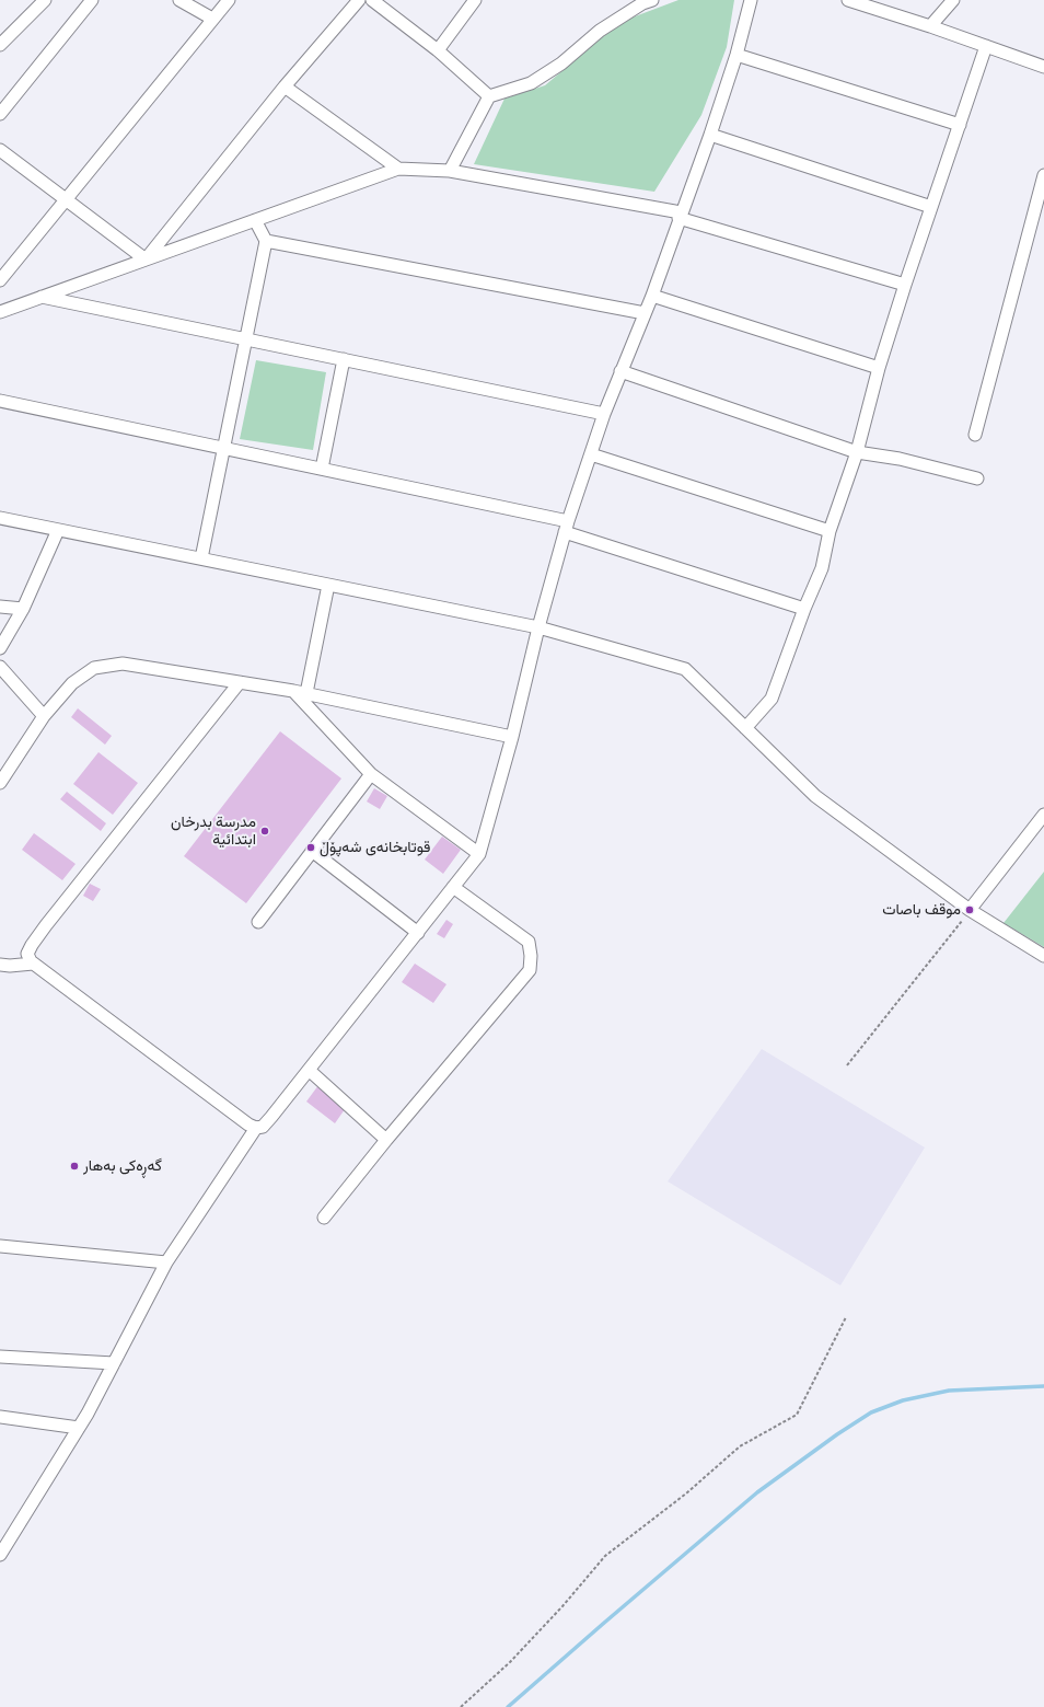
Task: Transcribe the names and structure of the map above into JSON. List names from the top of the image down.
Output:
{
  "places": [
    "مدرسة بدرخان ابتدائية",
    "قوتابخانەی شەپۆڵ",
    "موقف باصات",
    "گەڕەکی بەهار"
  ]
}
